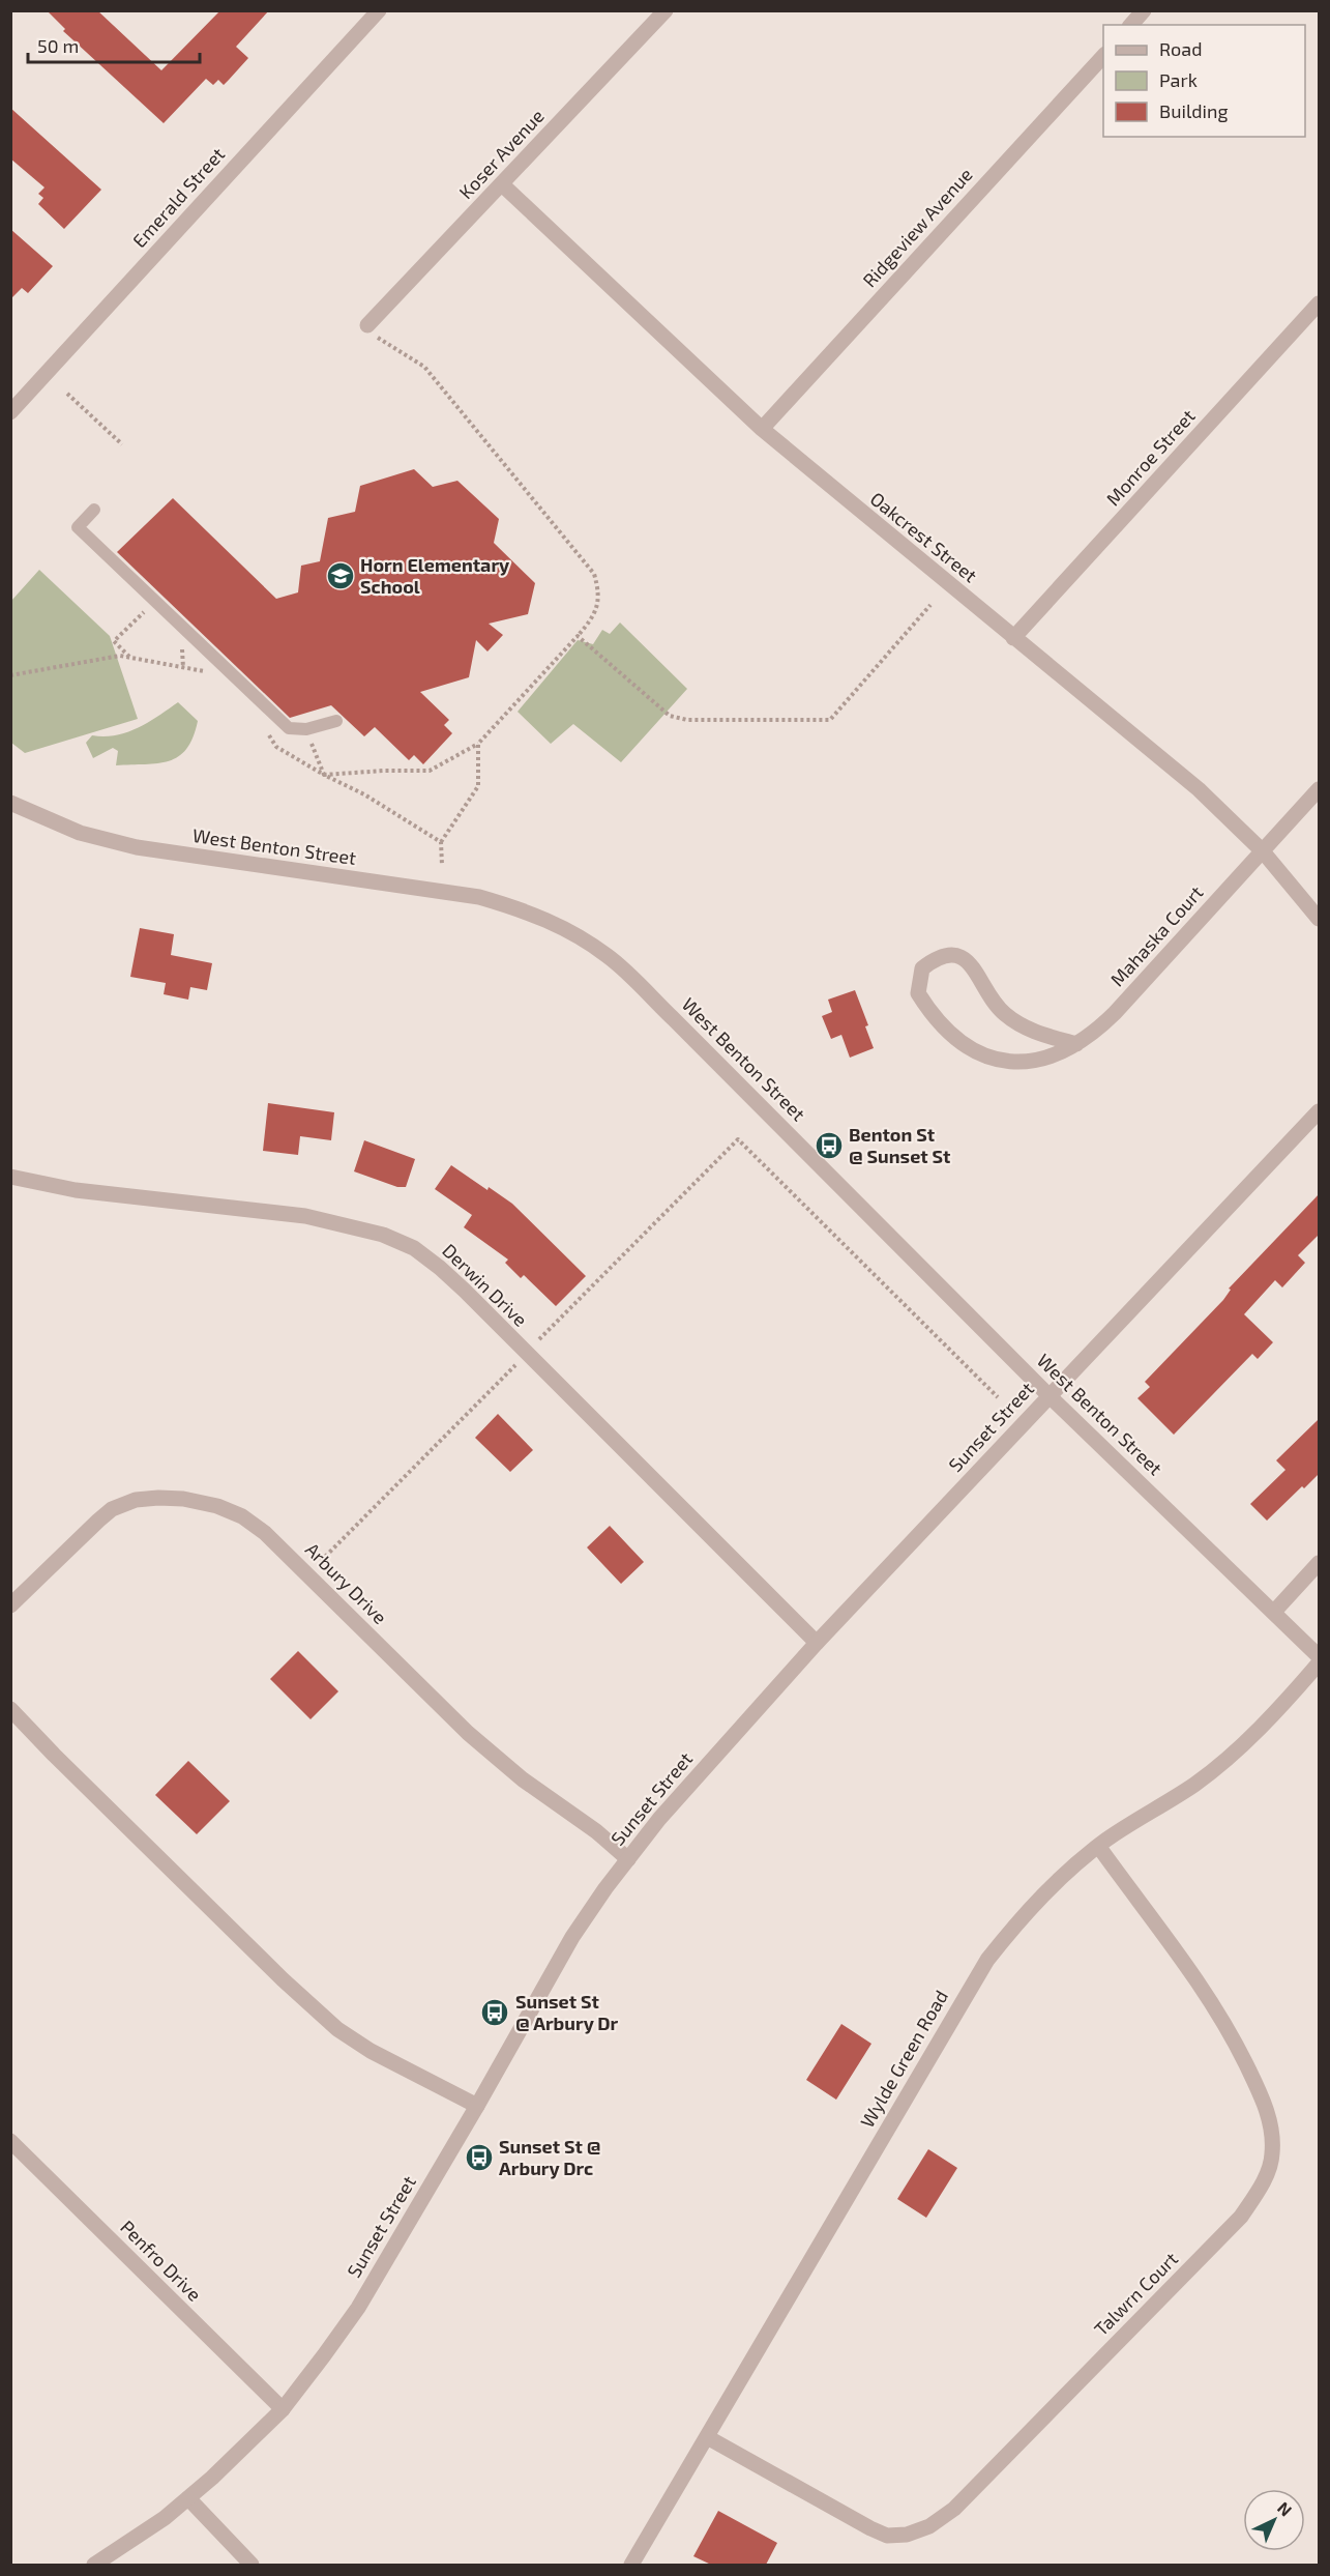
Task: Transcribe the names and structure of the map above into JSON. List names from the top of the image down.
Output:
{
  "streets": {
    "street": [
      "Koser Avenue",
      "Emerald Street",
      "Ridgeview Avenue",
      "Monroe Street",
      "Oakcrest Street",
      "West Benton Street",
      "Mahaska Court",
      "Derwin Drive",
      "Sunset Street",
      "Arbury Drive",
      "Wylde Green Road",
      "Penfro Drive",
      "Talwrn Court"
    ]
  },
  "crossings": [
    ["Koser Avenue", "Oakcrest Street"],
    ["Ridgeview Avenue", "Oakcrest Street"],
    ["Monroe Street", "Oakcrest Street"],
    ["Oakcrest Street", "Mahaska Court"],
    ["West Benton Street", "Sunset Street"],
    ["Derwin Drive", "Sunset Street"],
    ["Sunset Street", "Arbury Drive"],
    ["Sunset Street", "Penfro Drive"],
    ["Wylde Green Road", "Talwrn Court"]
  ],
  "places": {
    "school or university": ["Horn Elementary School"],
    "bus stop": ["Benton St @ Sunset St", "Sunset St @ Arbury Dr", "Sunset St @ Arbury Drc"]
  },
  "legend": ["Road", "Park", "Building"],
  "scale_bar": "50 m",
  "north": "top right"
}
